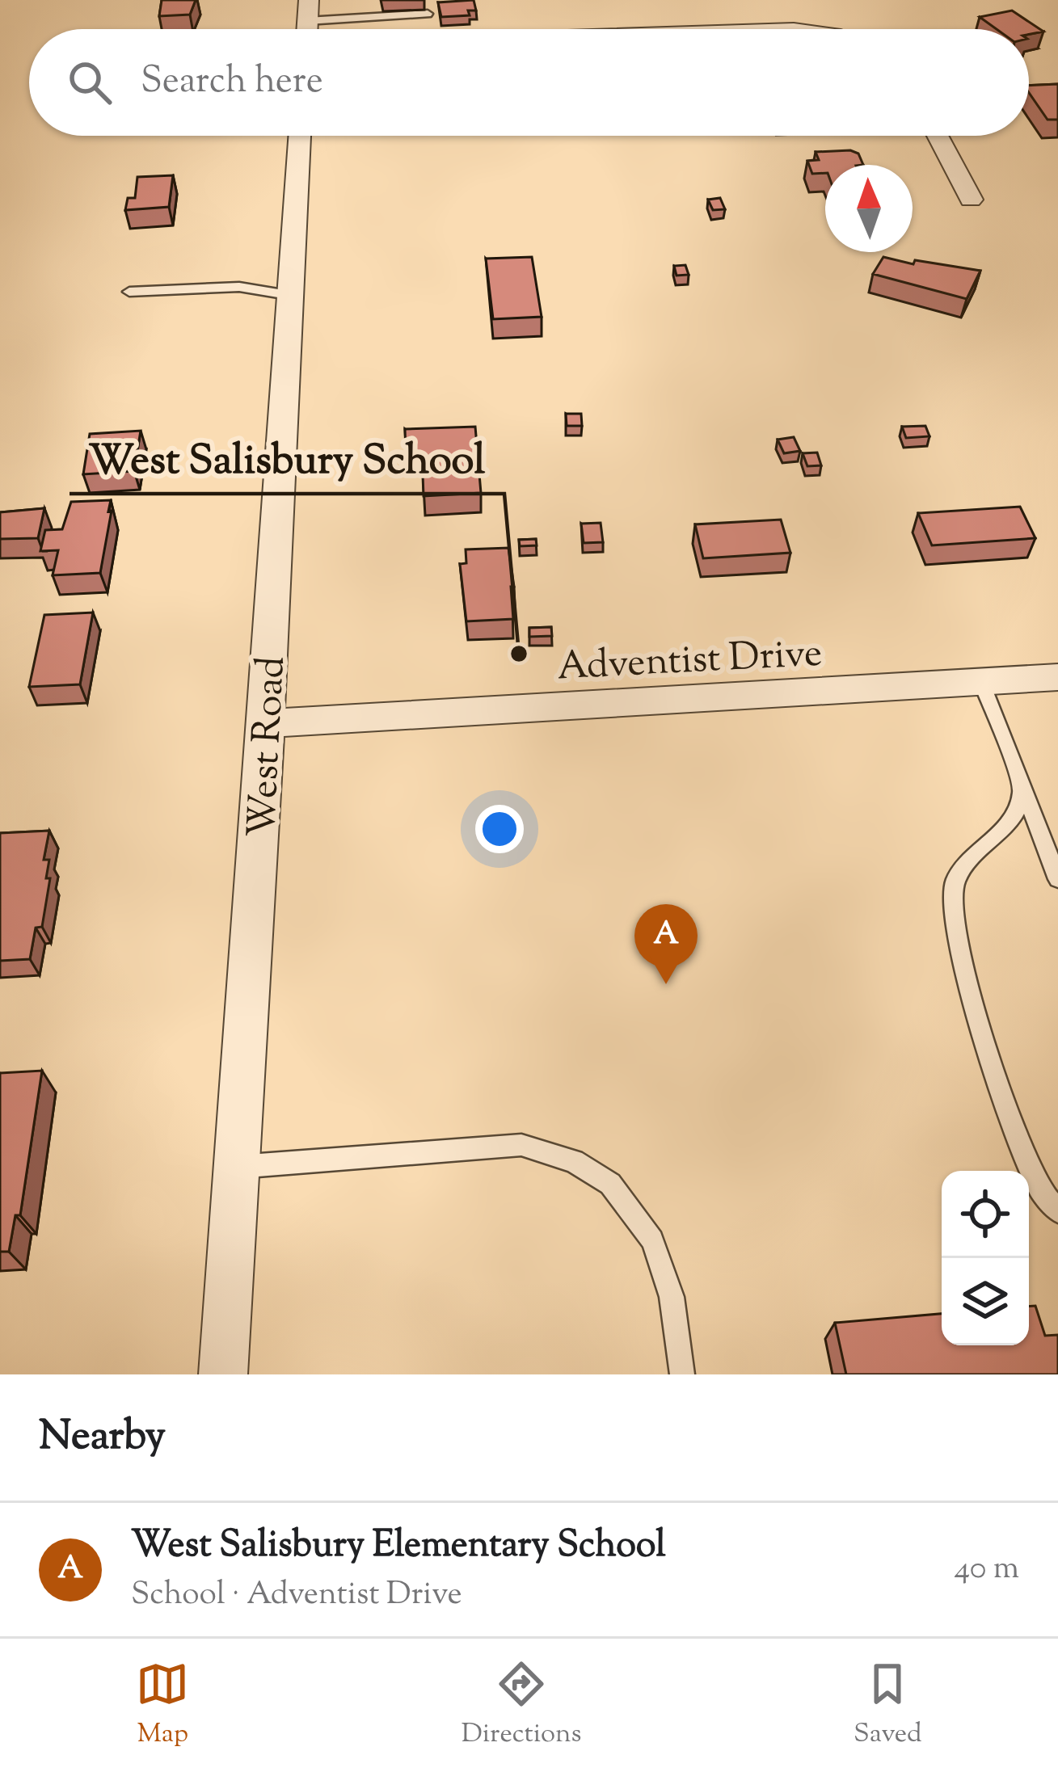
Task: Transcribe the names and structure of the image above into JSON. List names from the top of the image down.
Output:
{
  "streets": {
    "street": ["Adventist Drive", "West Road"]
  },
  "crossings": [
    ["Adventist Drive", "West Road"]
  ],
  "places": ["West Salisbury School"],
  "north": "top",
  "page": {
    "search": "Search here",
    "pins": "A",
    "heading": "Nearby",
    "list": [
      {
        "mark": "A",
        "name": "West Salisbury Elementary School",
        "note": "School · Adventist Drive",
        "value": "40 m"
      }
    ],
    "nav": ["Map", "Directions", "Saved"]
  }
}
